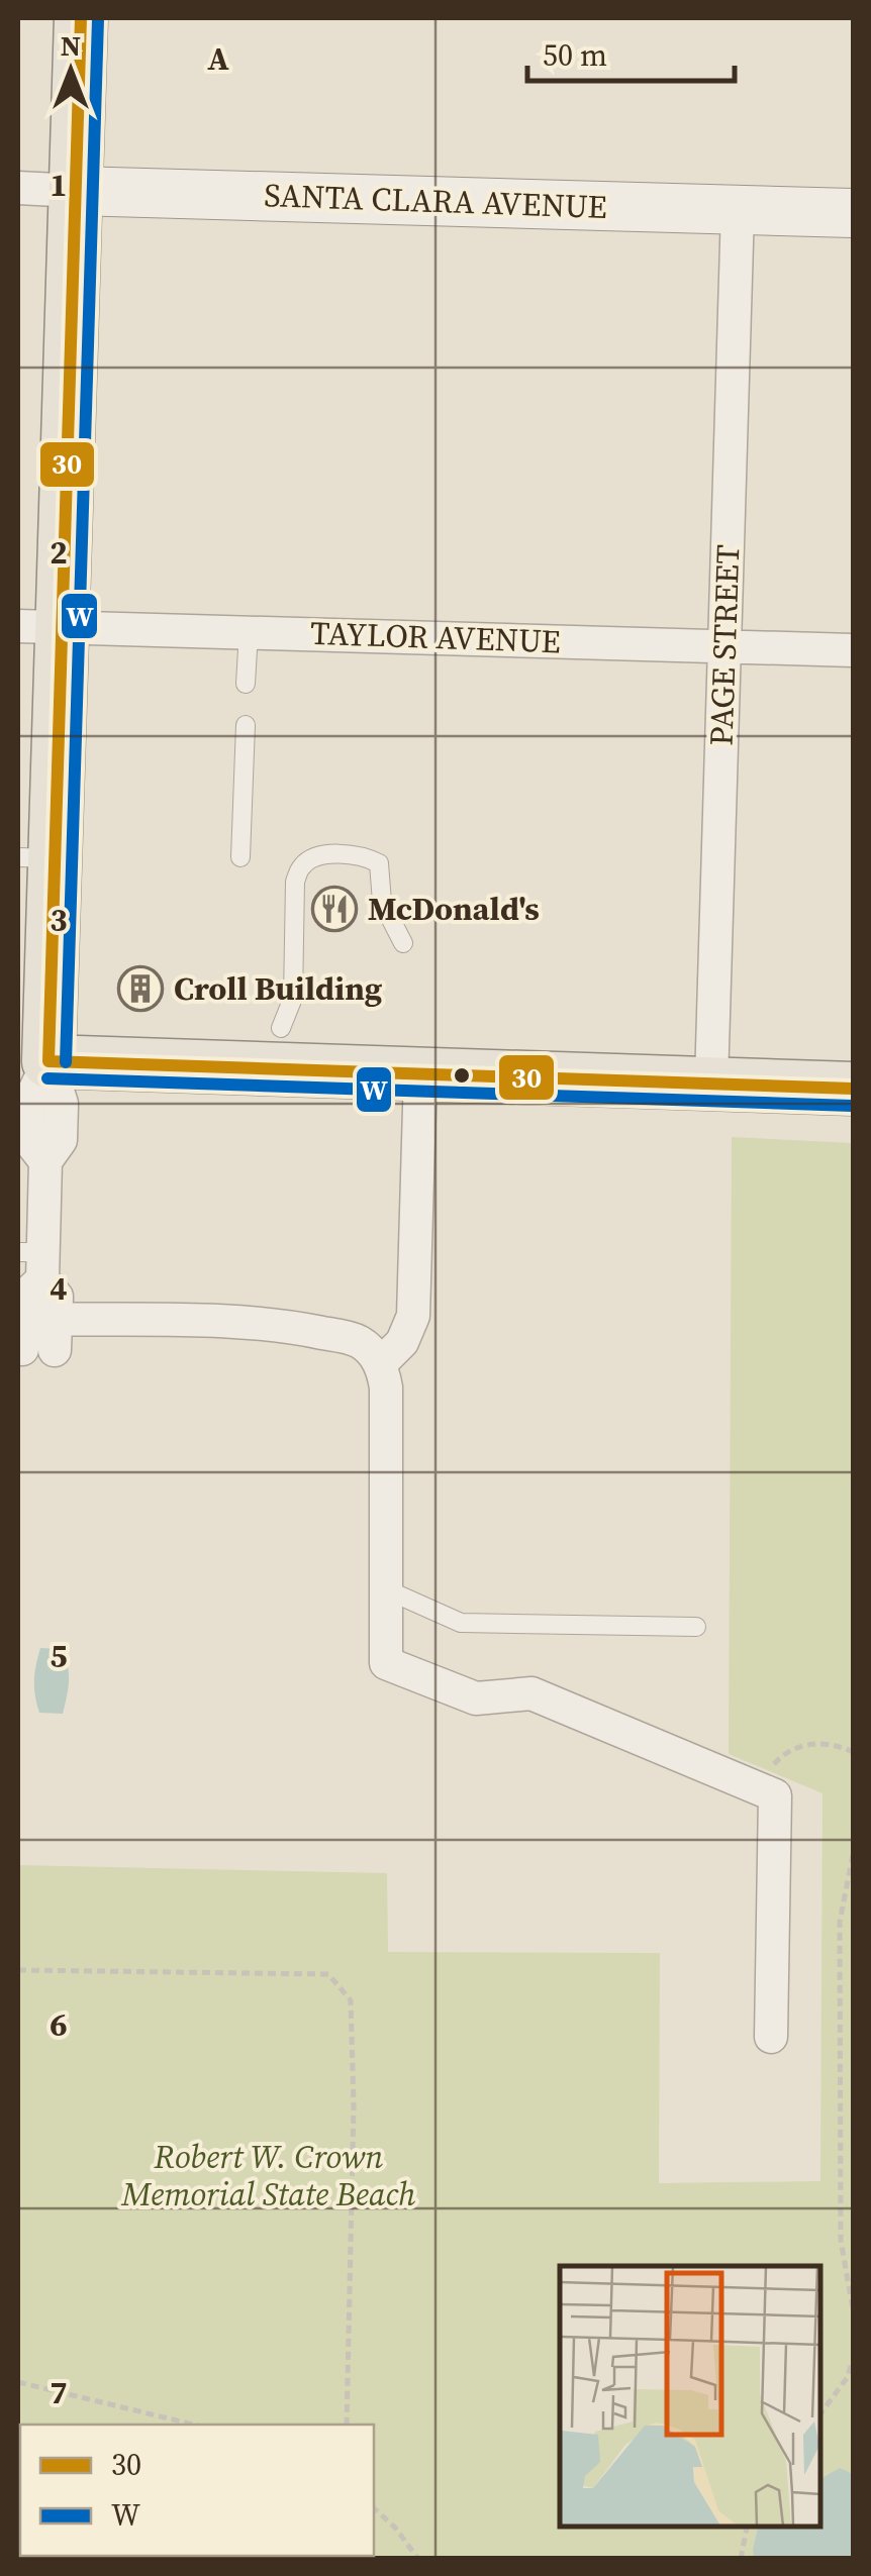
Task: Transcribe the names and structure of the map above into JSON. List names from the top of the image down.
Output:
{
  "streets": {
    "street": ["SANTA CLARA AVENUE", "TAYLOR AVENUE", "PAGE STREET"]
  },
  "crossings": [
    ["SANTA CLARA AVENUE", "PAGE STREET"],
    ["TAYLOR AVENUE", "PAGE STREET"]
  ],
  "parks": ["Robert W. Crown Memorial State Beach"],
  "places": {
    "restaurant": ["McDonald's"],
    "building": ["Croll Building"]
  },
  "lines": ["transit line 30", "transit line W"],
  "legend": ["30", "W"],
  "scale_bar": "50 m",
  "north": "top",
  "grid": {
    "columns": ["A"],
    "rows": [
      "1",
      "2",
      "3",
      "4",
      "5",
      "6",
      "7"
    ]
  }
}
